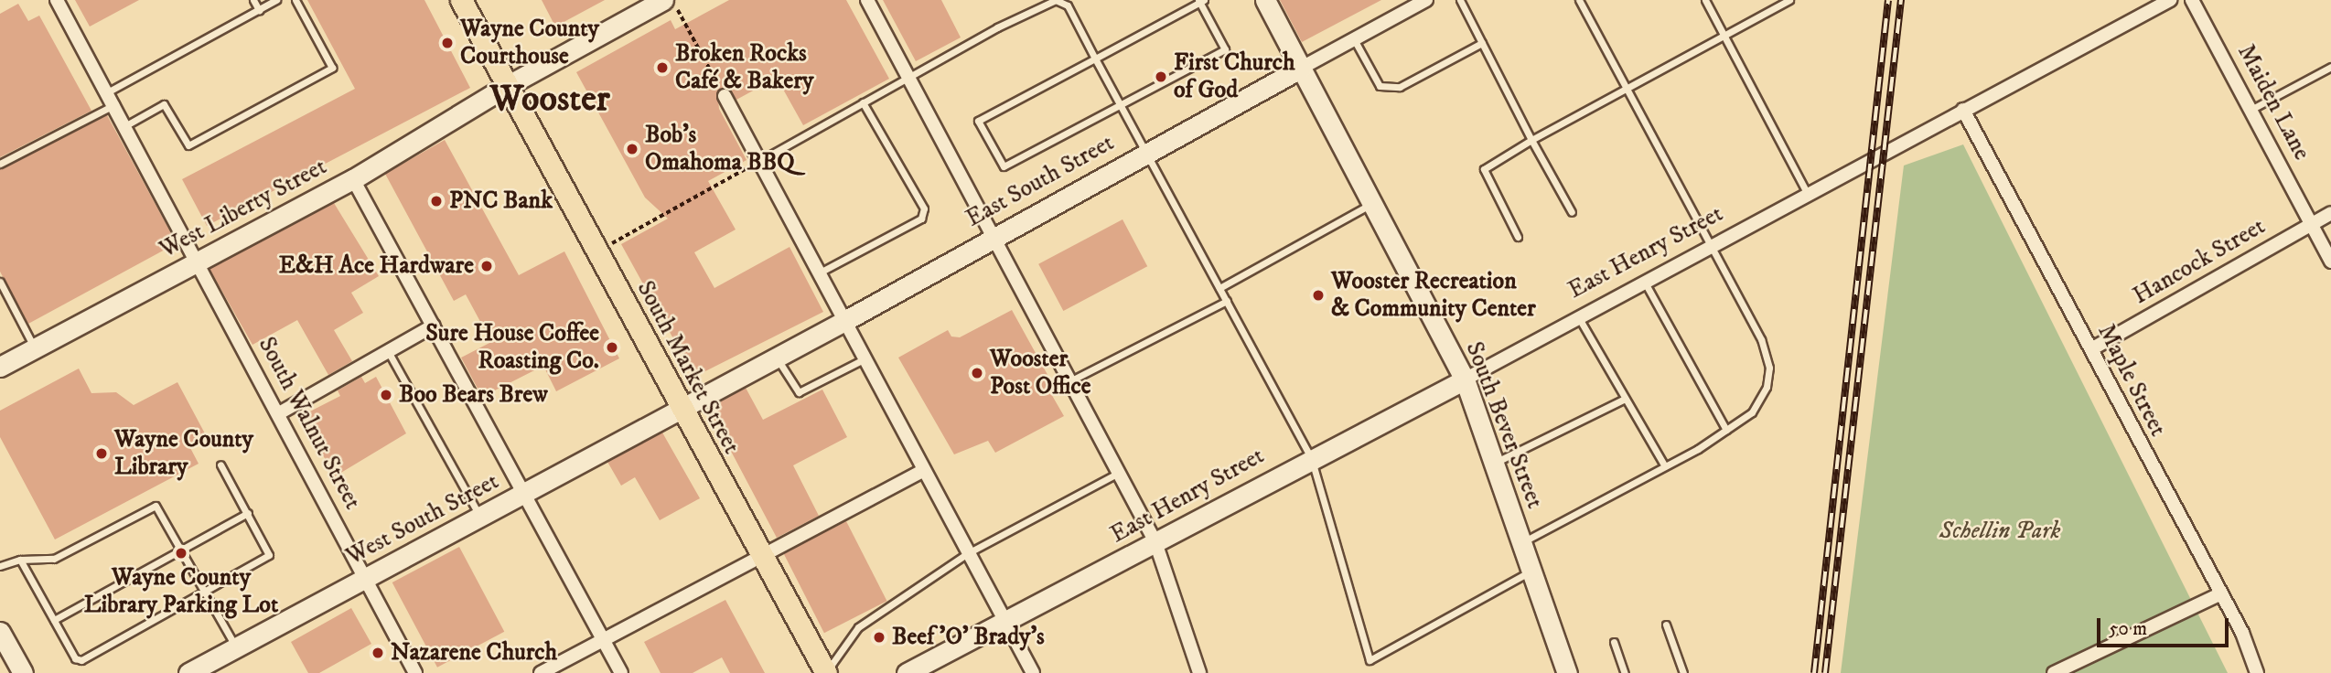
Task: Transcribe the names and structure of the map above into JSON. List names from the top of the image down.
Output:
{
  "streets": {
    "main road": ["South Market Street"],
    "street": [
      "Maiden Lane",
      "East South Street",
      "West Liberty Street",
      "East Henry Street",
      "Hancock Street",
      "Maple Street",
      "South Walnut Street",
      "South Bever Street",
      "West South Street"
    ]
  },
  "crossings": [
    ["Maiden Lane", "Hancock Street"],
    ["East South Street", "South Market Street"],
    ["East South Street", "South Bever Street"],
    ["East South Street", "West South Street"],
    ["West Liberty Street", "South Market Street"],
    ["West Liberty Street", "South Walnut Street"],
    ["East Henry Street", "Maple Street"],
    ["East Henry Street", "South Bever Street"],
    ["Hancock Street", "Maple Street"],
    ["South Market Street", "West South Street"],
    ["South Walnut Street", "West South Street"]
  ],
  "districts": ["Wooster"],
  "parks": ["Schellin Park"],
  "places": [
    "Wayne County Courthouse",
    "Broken Rocks Café & Bakery",
    "First Church of God",
    "Bob's Omahoma BBQ",
    "PNC Bank",
    "E&H Ace Hardware",
    "Wooster Recreation & Community Center",
    "Sure House Coffee Roasting Co.",
    "Wooster Post Office",
    "Boo Bears Brew",
    "Wayne County Library",
    "Wayne County Library Parking Lot",
    "Beef 'O' Brady's",
    "Nazarene Church"
  ],
  "scale_bar": "50 m"
}
